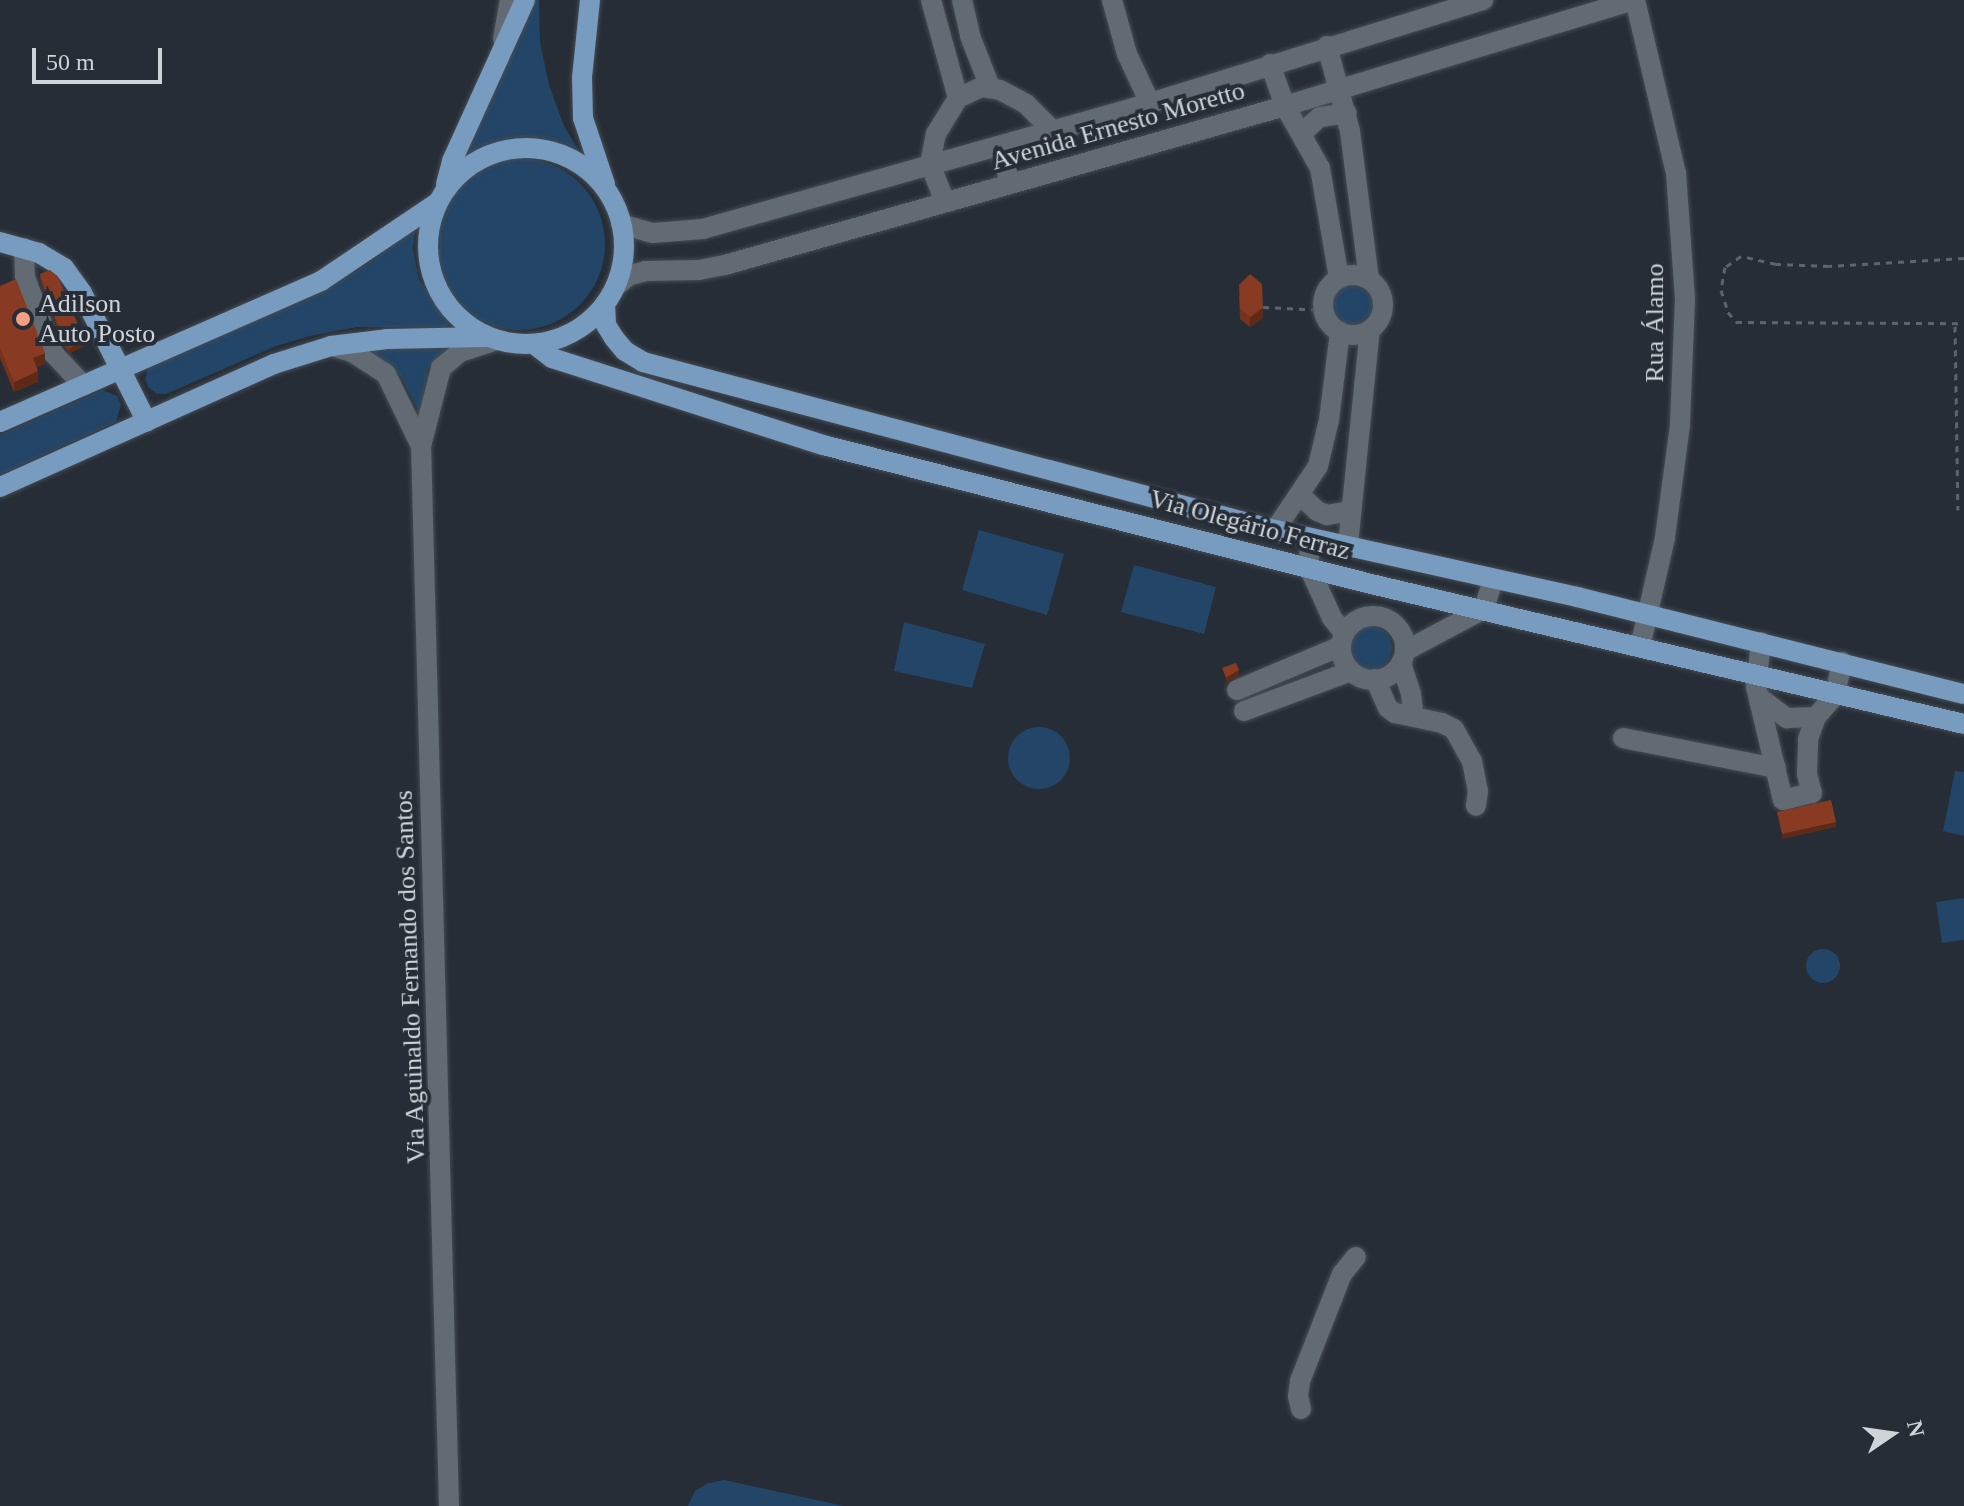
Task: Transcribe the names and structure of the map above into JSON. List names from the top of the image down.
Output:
{
  "streets": {
    "main road": ["Via Olegário Ferraz"],
    "street": ["Avenida Ernesto Moretto", "Rua Álamo", "Via Aguinaldo Fernando dos Santos"]
  },
  "crossings": [
    ["Avenida Ernesto Moretto", "Rua Álamo"],
    ["Avenida Ernesto Moretto", "Via Olegário Ferraz"],
    ["Avenida Ernesto Moretto", "Via Aguinaldo Fernando dos Santos"],
    ["Rua Álamo", "Via Olegário Ferraz"],
    ["Via Olegário Ferraz", "Via Aguinaldo Fernando dos Santos"]
  ],
  "places": ["Adilson Auto Posto"],
  "scale_bar": "50 m",
  "north": "right"
}
